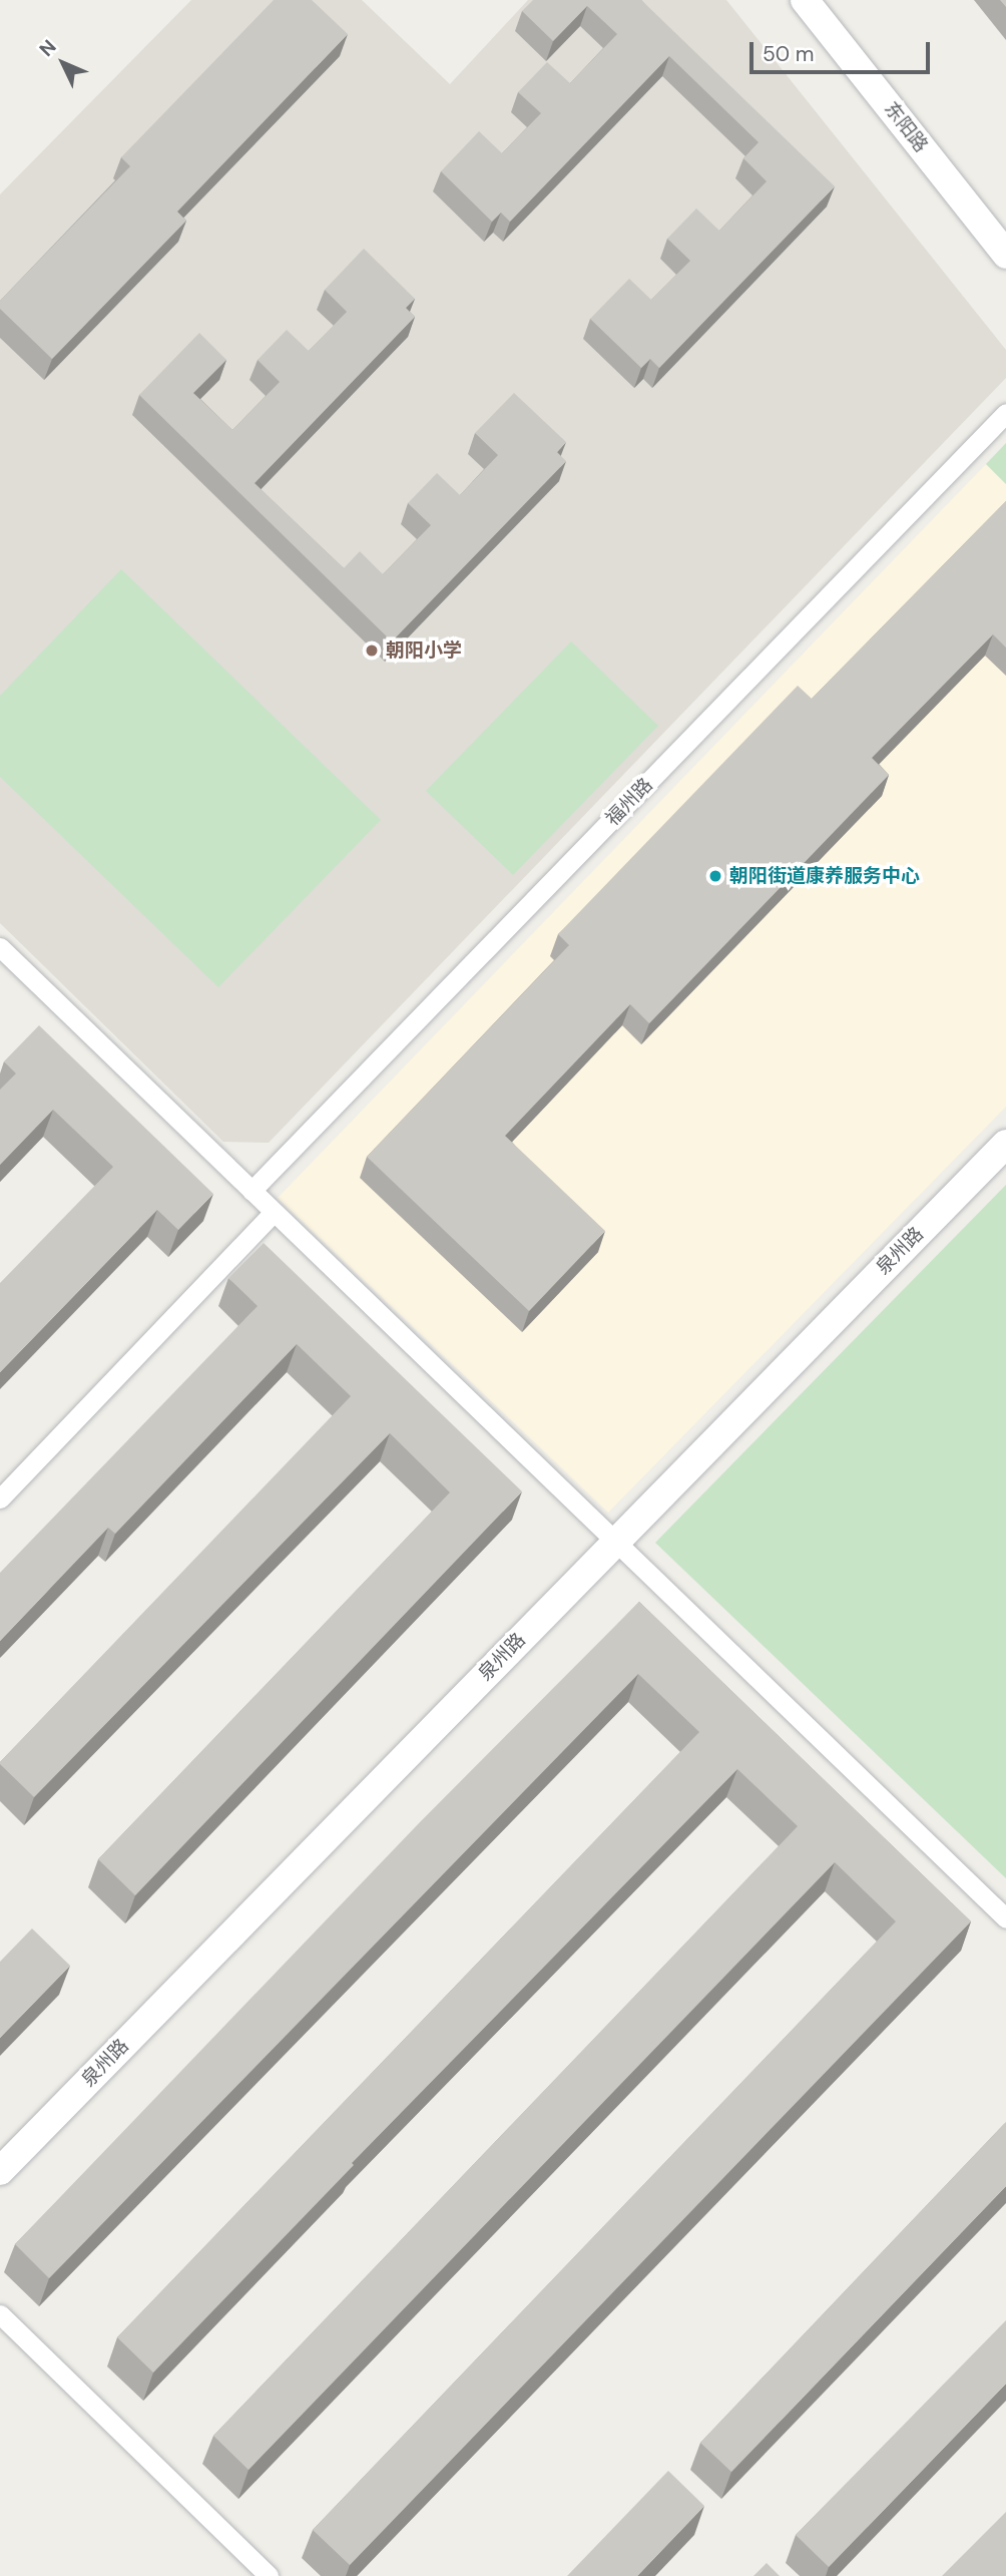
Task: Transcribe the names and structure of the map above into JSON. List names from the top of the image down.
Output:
{
  "streets": {
    "street": ["东阳路", "福州路", "泉州路"]
  },
  "places": ["朝阳小学", "朝阳街道康养服务中心"],
  "scale_bar": "50 m",
  "north": "top left"
}
